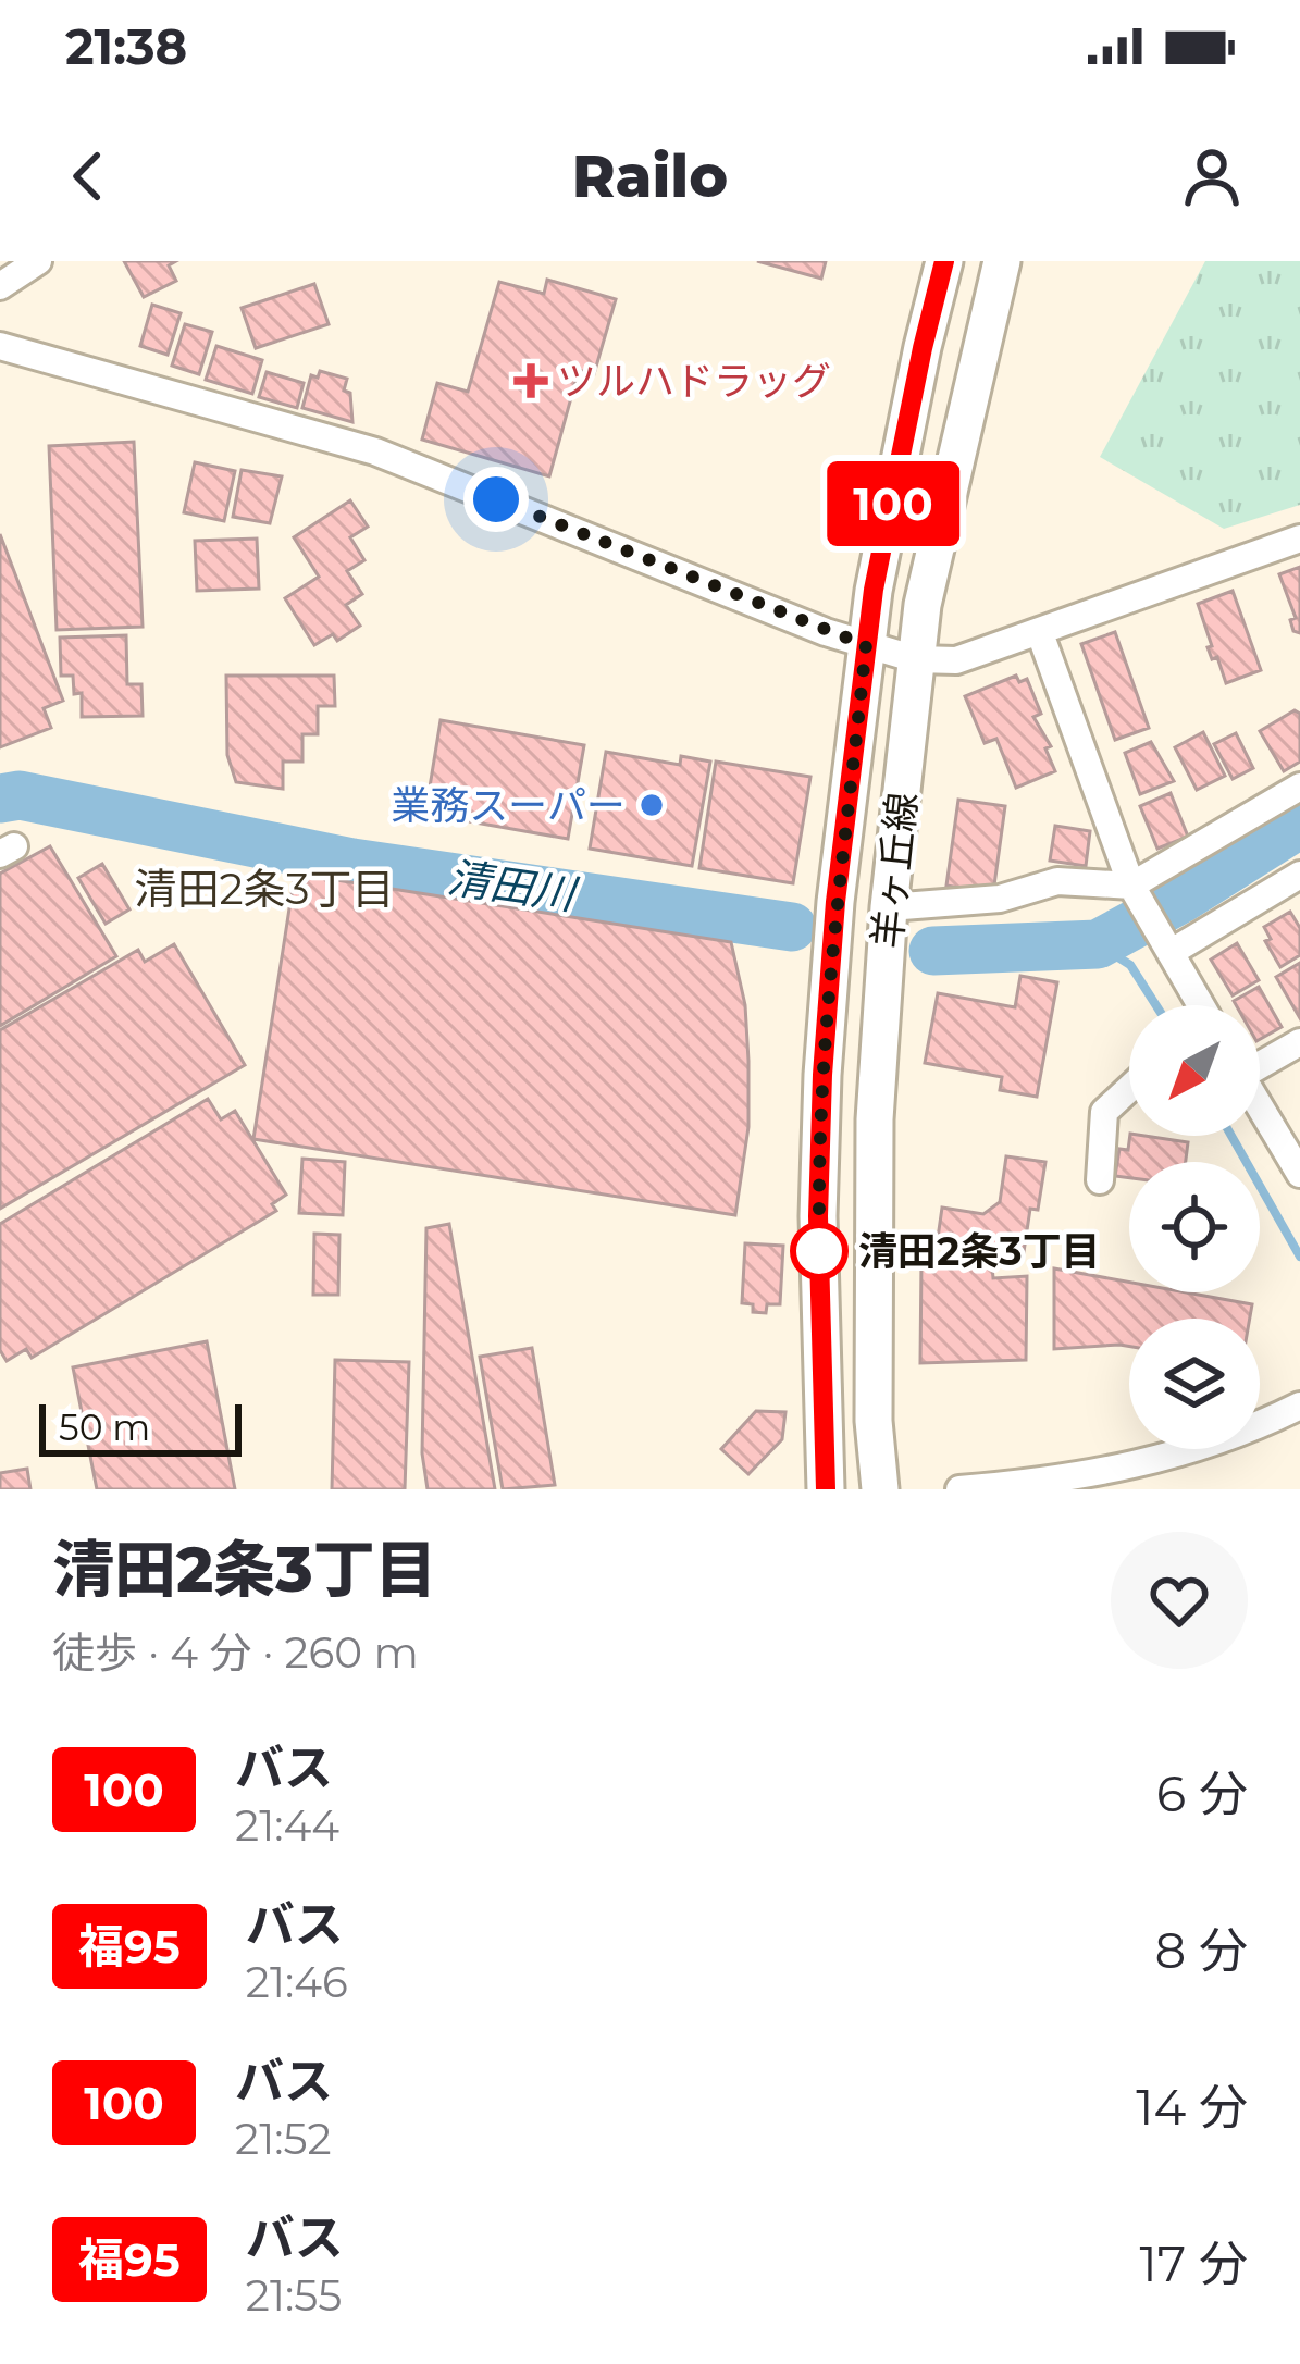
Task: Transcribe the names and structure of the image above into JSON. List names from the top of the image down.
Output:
{
  "streets": {
    "main road": ["羊ヶ丘線"]
  },
  "districts": ["清田2条3丁目"],
  "water": ["清田川"],
  "places": {
    "health": ["ツルハドラッグ"],
    "other": ["業務スーパー", "清田2条3丁目"]
  },
  "lines": ["bus line 100"],
  "scale_bar": "50 m",
  "north": "bottom left",
  "page": {
    "status": "21:38",
    "header": "Railo",
    "on_map": "100",
    "scale": "50 m",
    "heading": ["清田2条3丁目", "徒歩 · 4 分 · 260 m"],
    "list": [
      {
        "mark": "100",
        "name": "バス",
        "note": "21:44",
        "value": "6 分"
      },
      {
        "mark": "福95",
        "name": "バス",
        "note": "21:46",
        "value": "8 分"
      },
      {
        "mark": "100",
        "name": "バス",
        "note": "21:52",
        "value": "14 分"
      },
      {
        "mark": "福95",
        "name": "バス",
        "note": "21:55",
        "value": "17 分"
      }
    ]
  }
}
